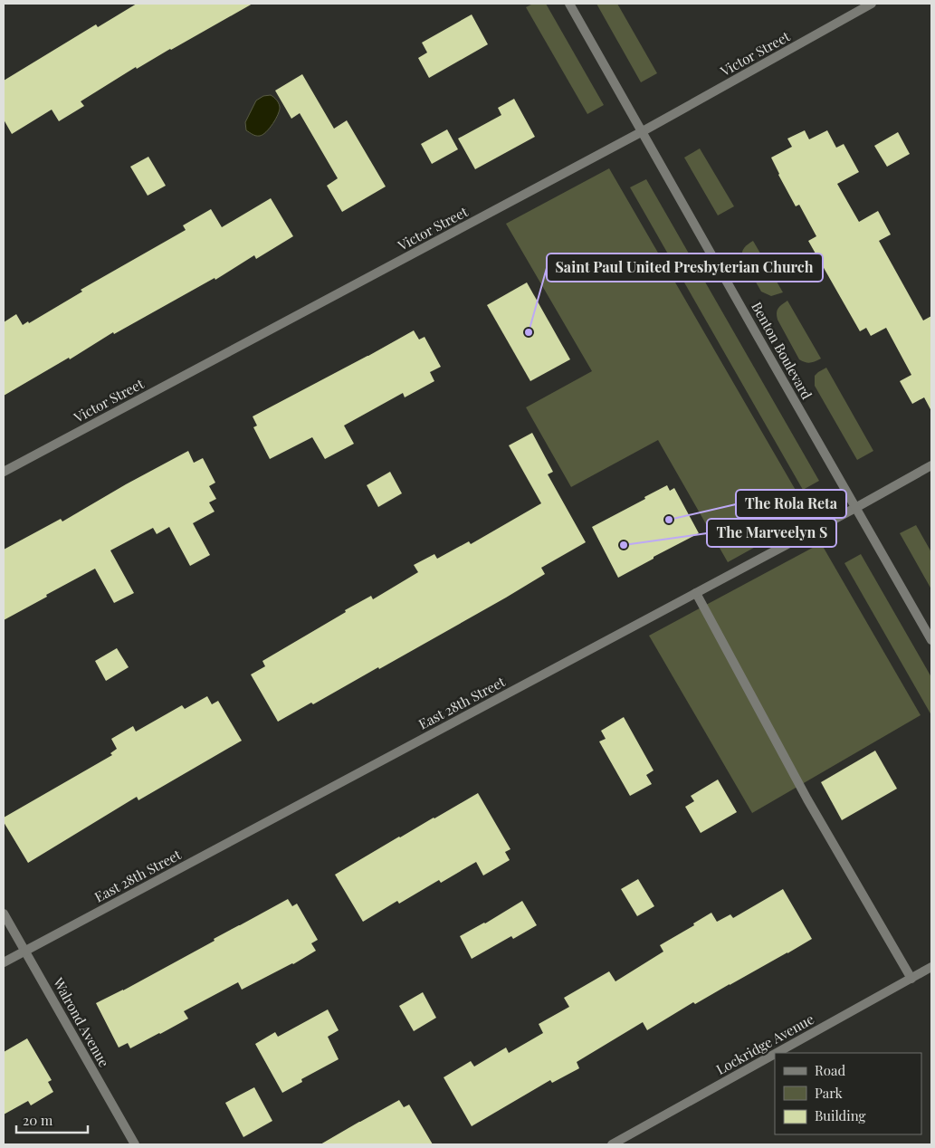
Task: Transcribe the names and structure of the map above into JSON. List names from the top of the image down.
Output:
{
  "streets": {
    "street": [
      "Victor Street",
      "Benton Boulevard",
      "East 28th Street",
      "Walrond Avenue",
      "Lockridge Avenue"
    ]
  },
  "crossings": [
    ["Victor Street", "Benton Boulevard"],
    ["Benton Boulevard", "East 28th Street"],
    ["East 28th Street", "Walrond Avenue"]
  ],
  "places": ["Saint Paul United Presbyterian Church", "The Rola Reta", "The Marveelyn S"],
  "legend": ["Road", "Park", "Building"],
  "scale_bar": "20 m"
}
